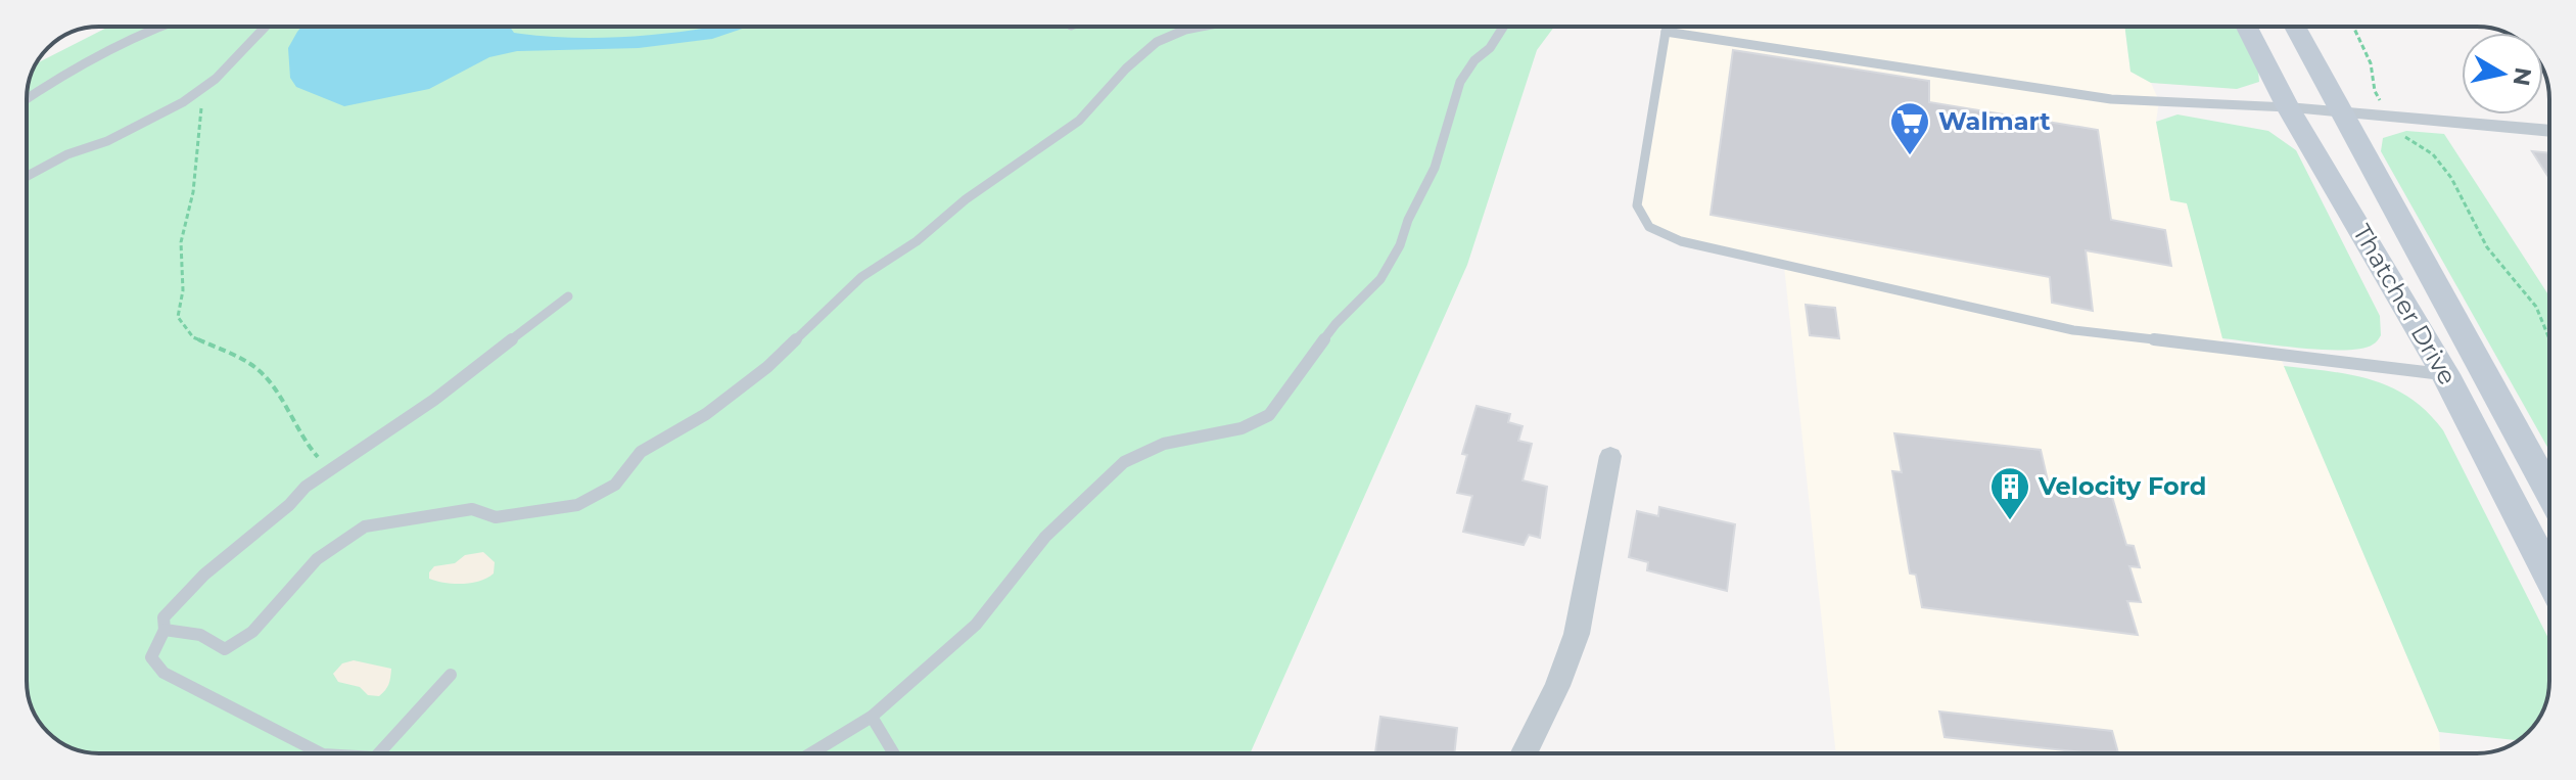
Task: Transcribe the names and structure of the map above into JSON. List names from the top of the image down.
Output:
{
  "streets": {
    "main road": ["Thatcher Drive"]
  },
  "places": {
    "supermarket": ["Walmart"],
    "building": ["Velocity Ford"]
  },
  "north": "right"
}
